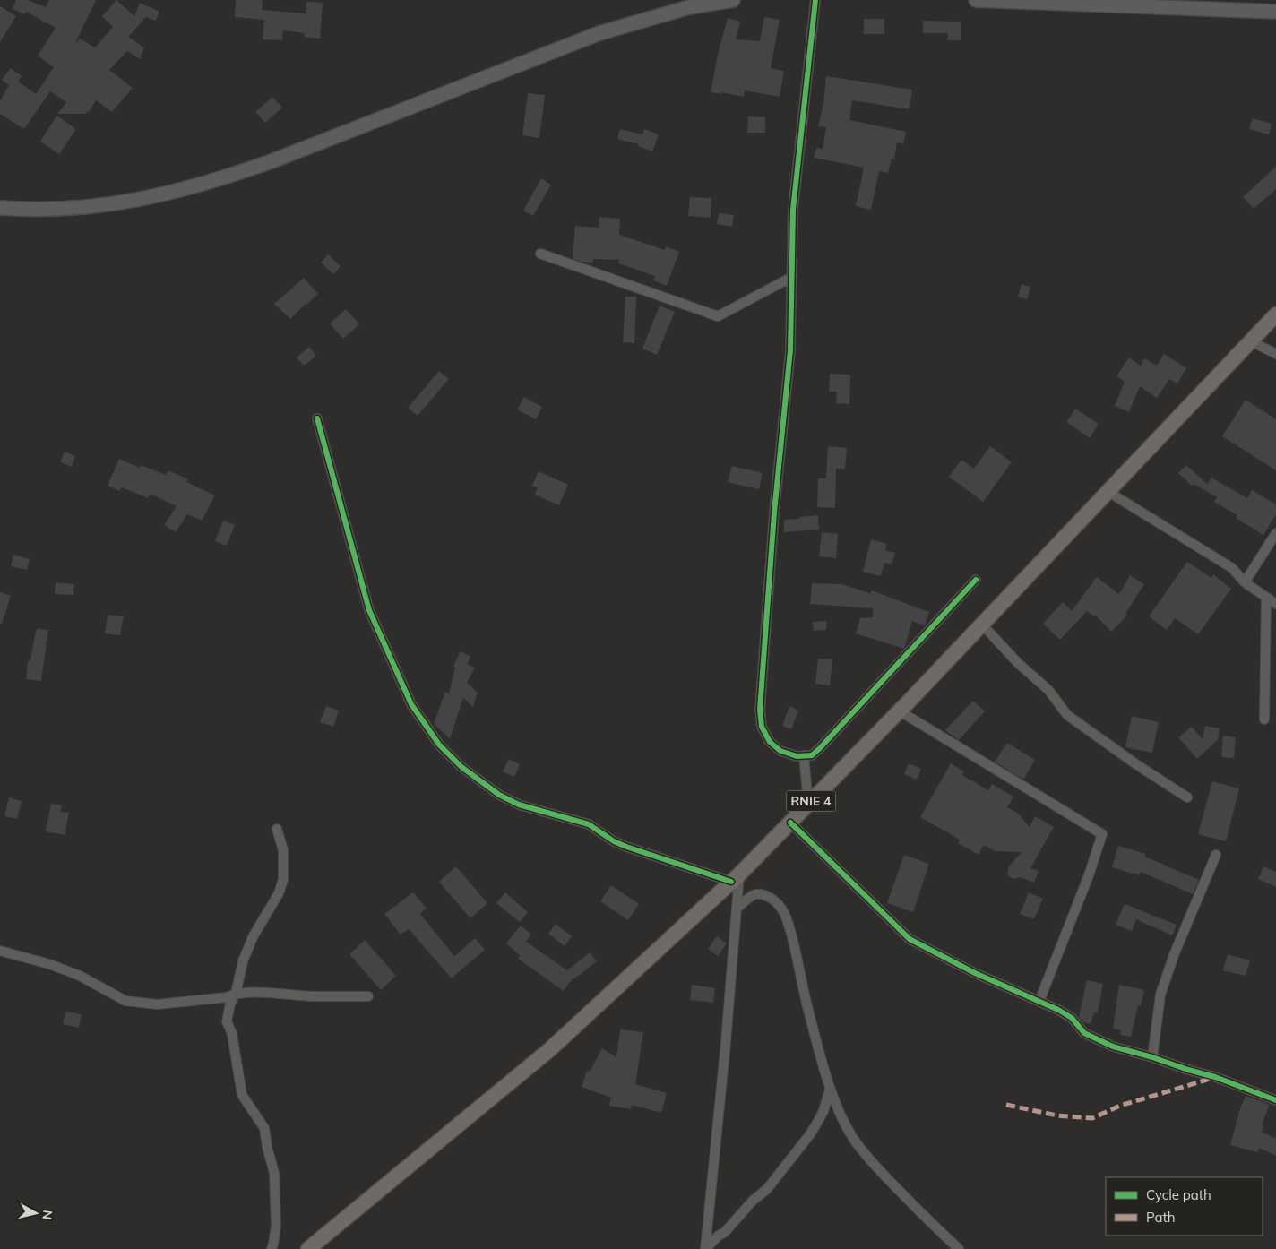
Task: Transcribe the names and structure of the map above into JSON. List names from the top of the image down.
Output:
{
  "streets": {
    "main road": ["RNIE 4"]
  },
  "legend": ["Cycle path", "Path"],
  "north": "right"
}
